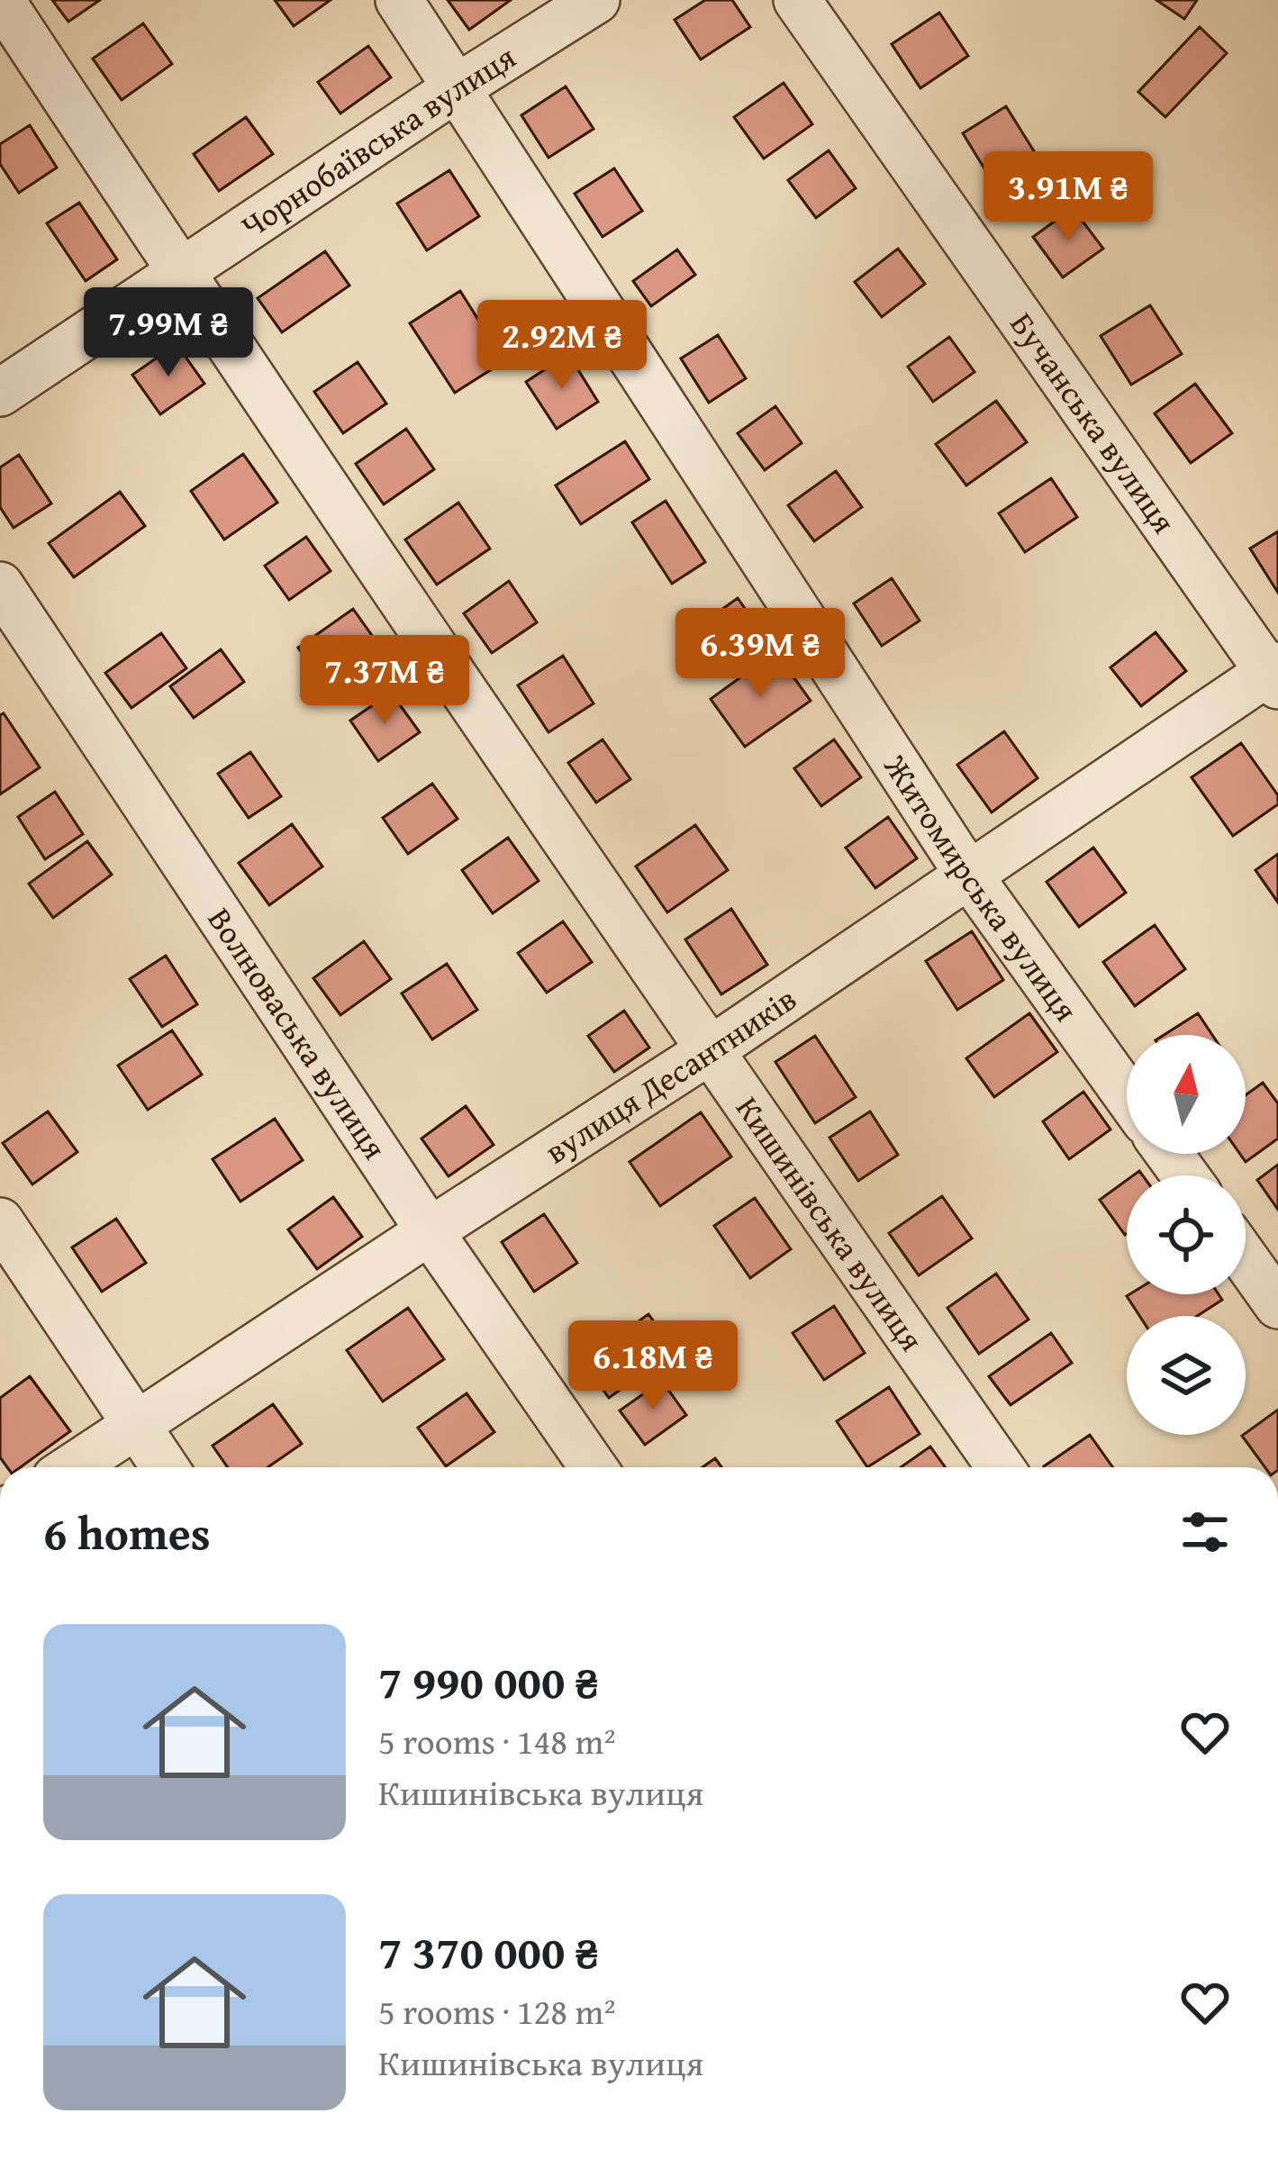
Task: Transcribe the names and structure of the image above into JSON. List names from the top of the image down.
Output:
{
  "streets": {
    "street": [
      "Чорнобаївська вулиця",
      "Бучанська вулиця",
      "Житомирська вулиця",
      "Волноваська вулиця",
      "вулиця Десантників",
      "Кишинівська вулиця"
    ]
  },
  "crossings": [
    ["Чорнобаївська вулиця", "Житомирська вулиця"],
    ["Чорнобаївська вулиця", "Кишинівська вулиця"],
    ["Бучанська вулиця", "вулиця Десантників"],
    ["Житомирська вулиця", "вулиця Десантників"],
    ["Волноваська вулиця", "вулиця Десантників"],
    ["вулиця Десантників", "Кишинівська вулиця"]
  ],
  "north": "top",
  "page": {
    "price": [
      "3.91M ₴",
      "7.99M ₴",
      "2.92M ₴",
      "6.39M ₴",
      "7.37M ₴",
      "6.18M ₴"
    ],
    "heading": "6 homes",
    "list": [
      {
        "name": "7 990 000 ₴",
        "note": "5 rooms · 148 m² · Кишинівська вулиця"
      },
      {
        "name": "7 370 000 ₴",
        "note": "5 rooms · 128 m² · Кишинівська вулиця"
      }
    ]
  }
}
